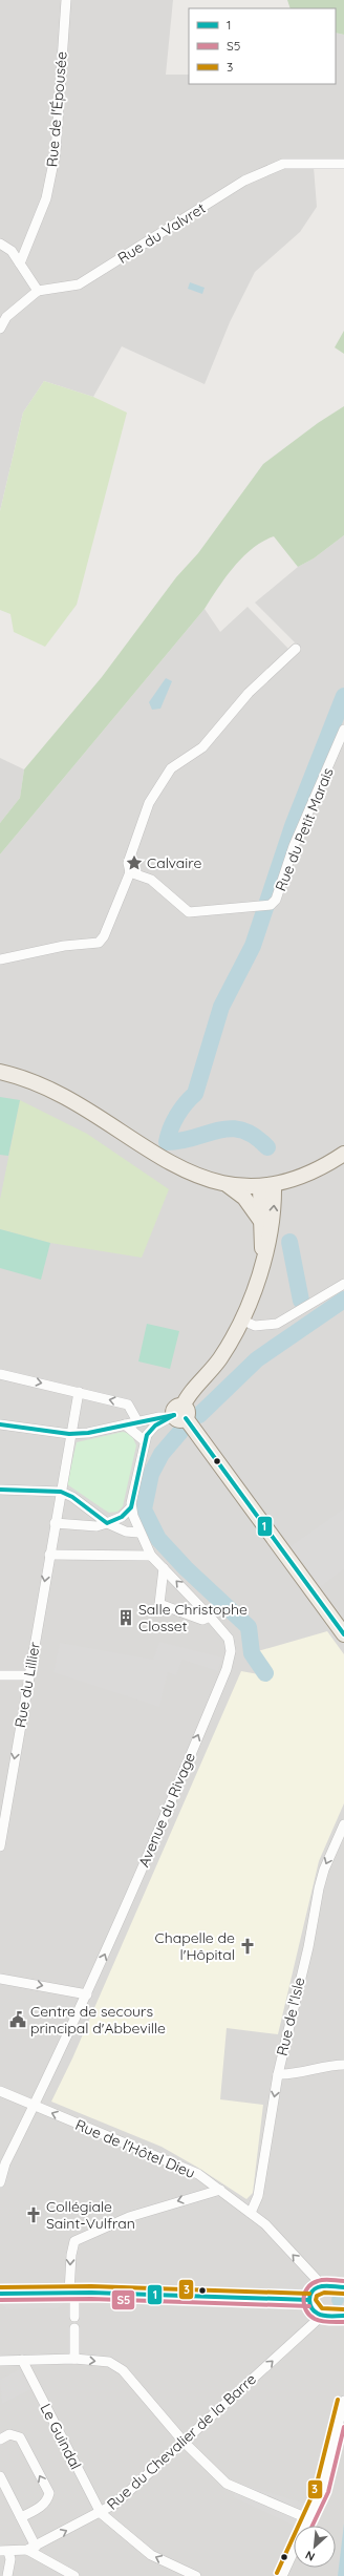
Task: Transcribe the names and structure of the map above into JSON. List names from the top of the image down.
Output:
{
  "streets": {
    "street": [
      "Rue de l'Épousée",
      "Rue du Valvret",
      "Rue du Petit Marais",
      "Rue du Lillier",
      "Avenue du Rivage",
      "Rue de l'Isle",
      "Rue de l'Hôtel Dieu",
      "Le Guindal",
      "Rue du Chevalier de la Barre"
    ]
  },
  "crossings": [
    ["Avenue du Rivage", "Rue de l'Hôtel Dieu"],
    ["Rue de l'Isle", "Rue de l'Hôtel Dieu"],
    ["Le Guindal", "Rue du Chevalier de la Barre"]
  ],
  "one_way": [
    "Rue du Lillier",
    "Avenue du Rivage",
    "Rue de l'Isle",
    "Rue de l'Hôtel Dieu",
    "Rue du Chevalier de la Barre"
  ],
  "places": {
    "place": ["Calvaire"],
    "building": ["Salle Christophe Closset"],
    "church": ["Chapelle de l'Hôpital", "Collégiale Saint-Vulfran"],
    "public building": ["Centre de secours principal d'Abbeville"]
  },
  "lines": ["transit line 1", "transit line S5", "transit line 3"],
  "legend": ["1", "S5", "3"],
  "north": "bottom left"
}
